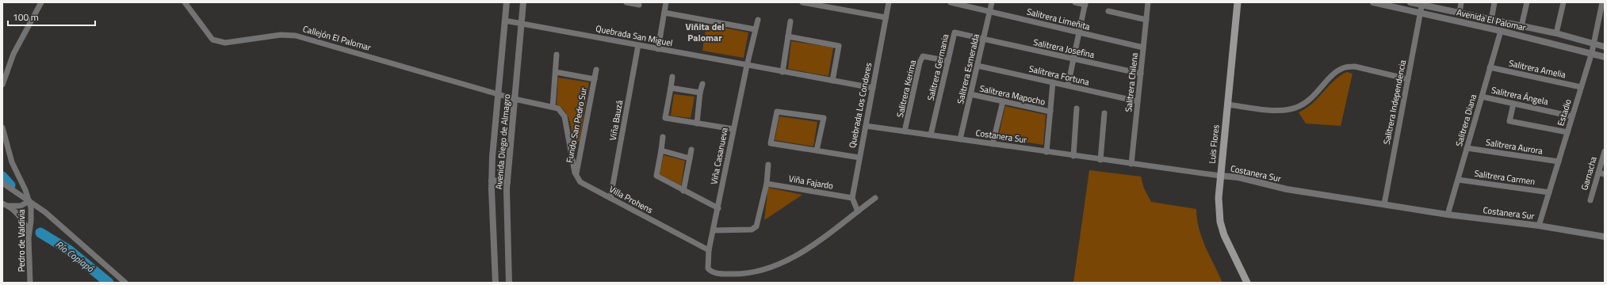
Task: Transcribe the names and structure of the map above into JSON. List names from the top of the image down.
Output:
{
  "streets": {
    "main road": ["Luis Flores"],
    "street": [
      "Salitrera Limeñita",
      "Avenida El Palomar",
      "Quebrada San Miguel",
      "Callejón El Palomar",
      "Salitrera Josefina",
      "Salitrera Germania",
      "Salitrera Esmeralda",
      "Salitrera Amelia",
      "Salitrera Fortuna",
      "Salitrera Chilena",
      "Salitrera Kerima",
      "Salitrera Mapocho",
      "Salitrera Ángela",
      "Salitrera Independencia",
      "Quebrada Los Condores",
      "Estadio",
      "Viña Bauzá",
      "Salitrera Diana",
      "Fundo San Pedro Sur",
      "Costanera Sur",
      "Avenida Diego de Almagro",
      "Salitrera Aurora",
      "Viña Casanueva",
      "Garnacha",
      "Salitrera Carmen",
      "Viña Fajardo",
      "Villa Prohens",
      "Pedro de Valdivia"
    ]
  },
  "crossings": [
    ["Salitrera Limeñita", "Salitrera Esmeralda"],
    ["Salitrera Limeñita", "Salitrera Chilena"],
    ["Avenida El Palomar", "Salitrera Independencia"],
    ["Avenida El Palomar", "Estadio"],
    ["Avenida El Palomar", "Salitrera Diana"],
    ["Quebrada San Miguel", "Quebrada Los Condores"],
    ["Quebrada San Miguel", "Viña Bauzá"],
    ["Quebrada San Miguel", "Avenida Diego de Almagro"],
    ["Quebrada San Miguel", "Viña Casanueva"],
    ["Callejón El Palomar", "Avenida Diego de Almagro"],
    ["Salitrera Josefina", "Salitrera Germania"],
    ["Salitrera Josefina", "Salitrera Esmeralda"],
    ["Salitrera Josefina", "Salitrera Chilena"],
    ["Salitrera Germania", "Salitrera Esmeralda"],
    ["Salitrera Germania", "Salitrera Kerima"],
    ["Salitrera Germania", "Costanera Sur"],
    ["Salitrera Esmeralda", "Salitrera Fortuna"],
    ["Salitrera Esmeralda", "Salitrera Mapocho"],
    ["Salitrera Esmeralda", "Costanera Sur"],
    ["Salitrera Amelia", "Estadio"],
    ["Salitrera Amelia", "Salitrera Diana"],
    ["Salitrera Fortuna", "Salitrera Chilena"],
    ["Salitrera Chilena", "Costanera Sur"],
    ["Salitrera Kerima", "Costanera Sur"],
    ["Salitrera Ángela", "Estadio"],
    ["Salitrera Ángela", "Salitrera Diana"],
    ["Salitrera Independencia", "Costanera Sur"],
    ["Quebrada Los Condores", "Costanera Sur"],
    ["Quebrada Los Condores", "Viña Fajardo"],
    ["Estadio", "Costanera Sur"],
    ["Estadio", "Salitrera Aurora"],
    ["Estadio", "Salitrera Carmen"],
    ["Viña Bauzá", "Villa Prohens"],
    ["Salitrera Diana", "Costanera Sur"],
    ["Salitrera Diana", "Salitrera Aurora"],
    ["Salitrera Diana", "Salitrera Carmen"],
    ["Fundo San Pedro Sur", "Villa Prohens"],
    ["Costanera Sur", "Luis Flores"],
    ["Viña Casanueva", "Villa Prohens"]
  ],
  "districts": ["Viñita del Palomar"],
  "water": ["Río Copiapó"],
  "scale_bar": "100 m"
}
